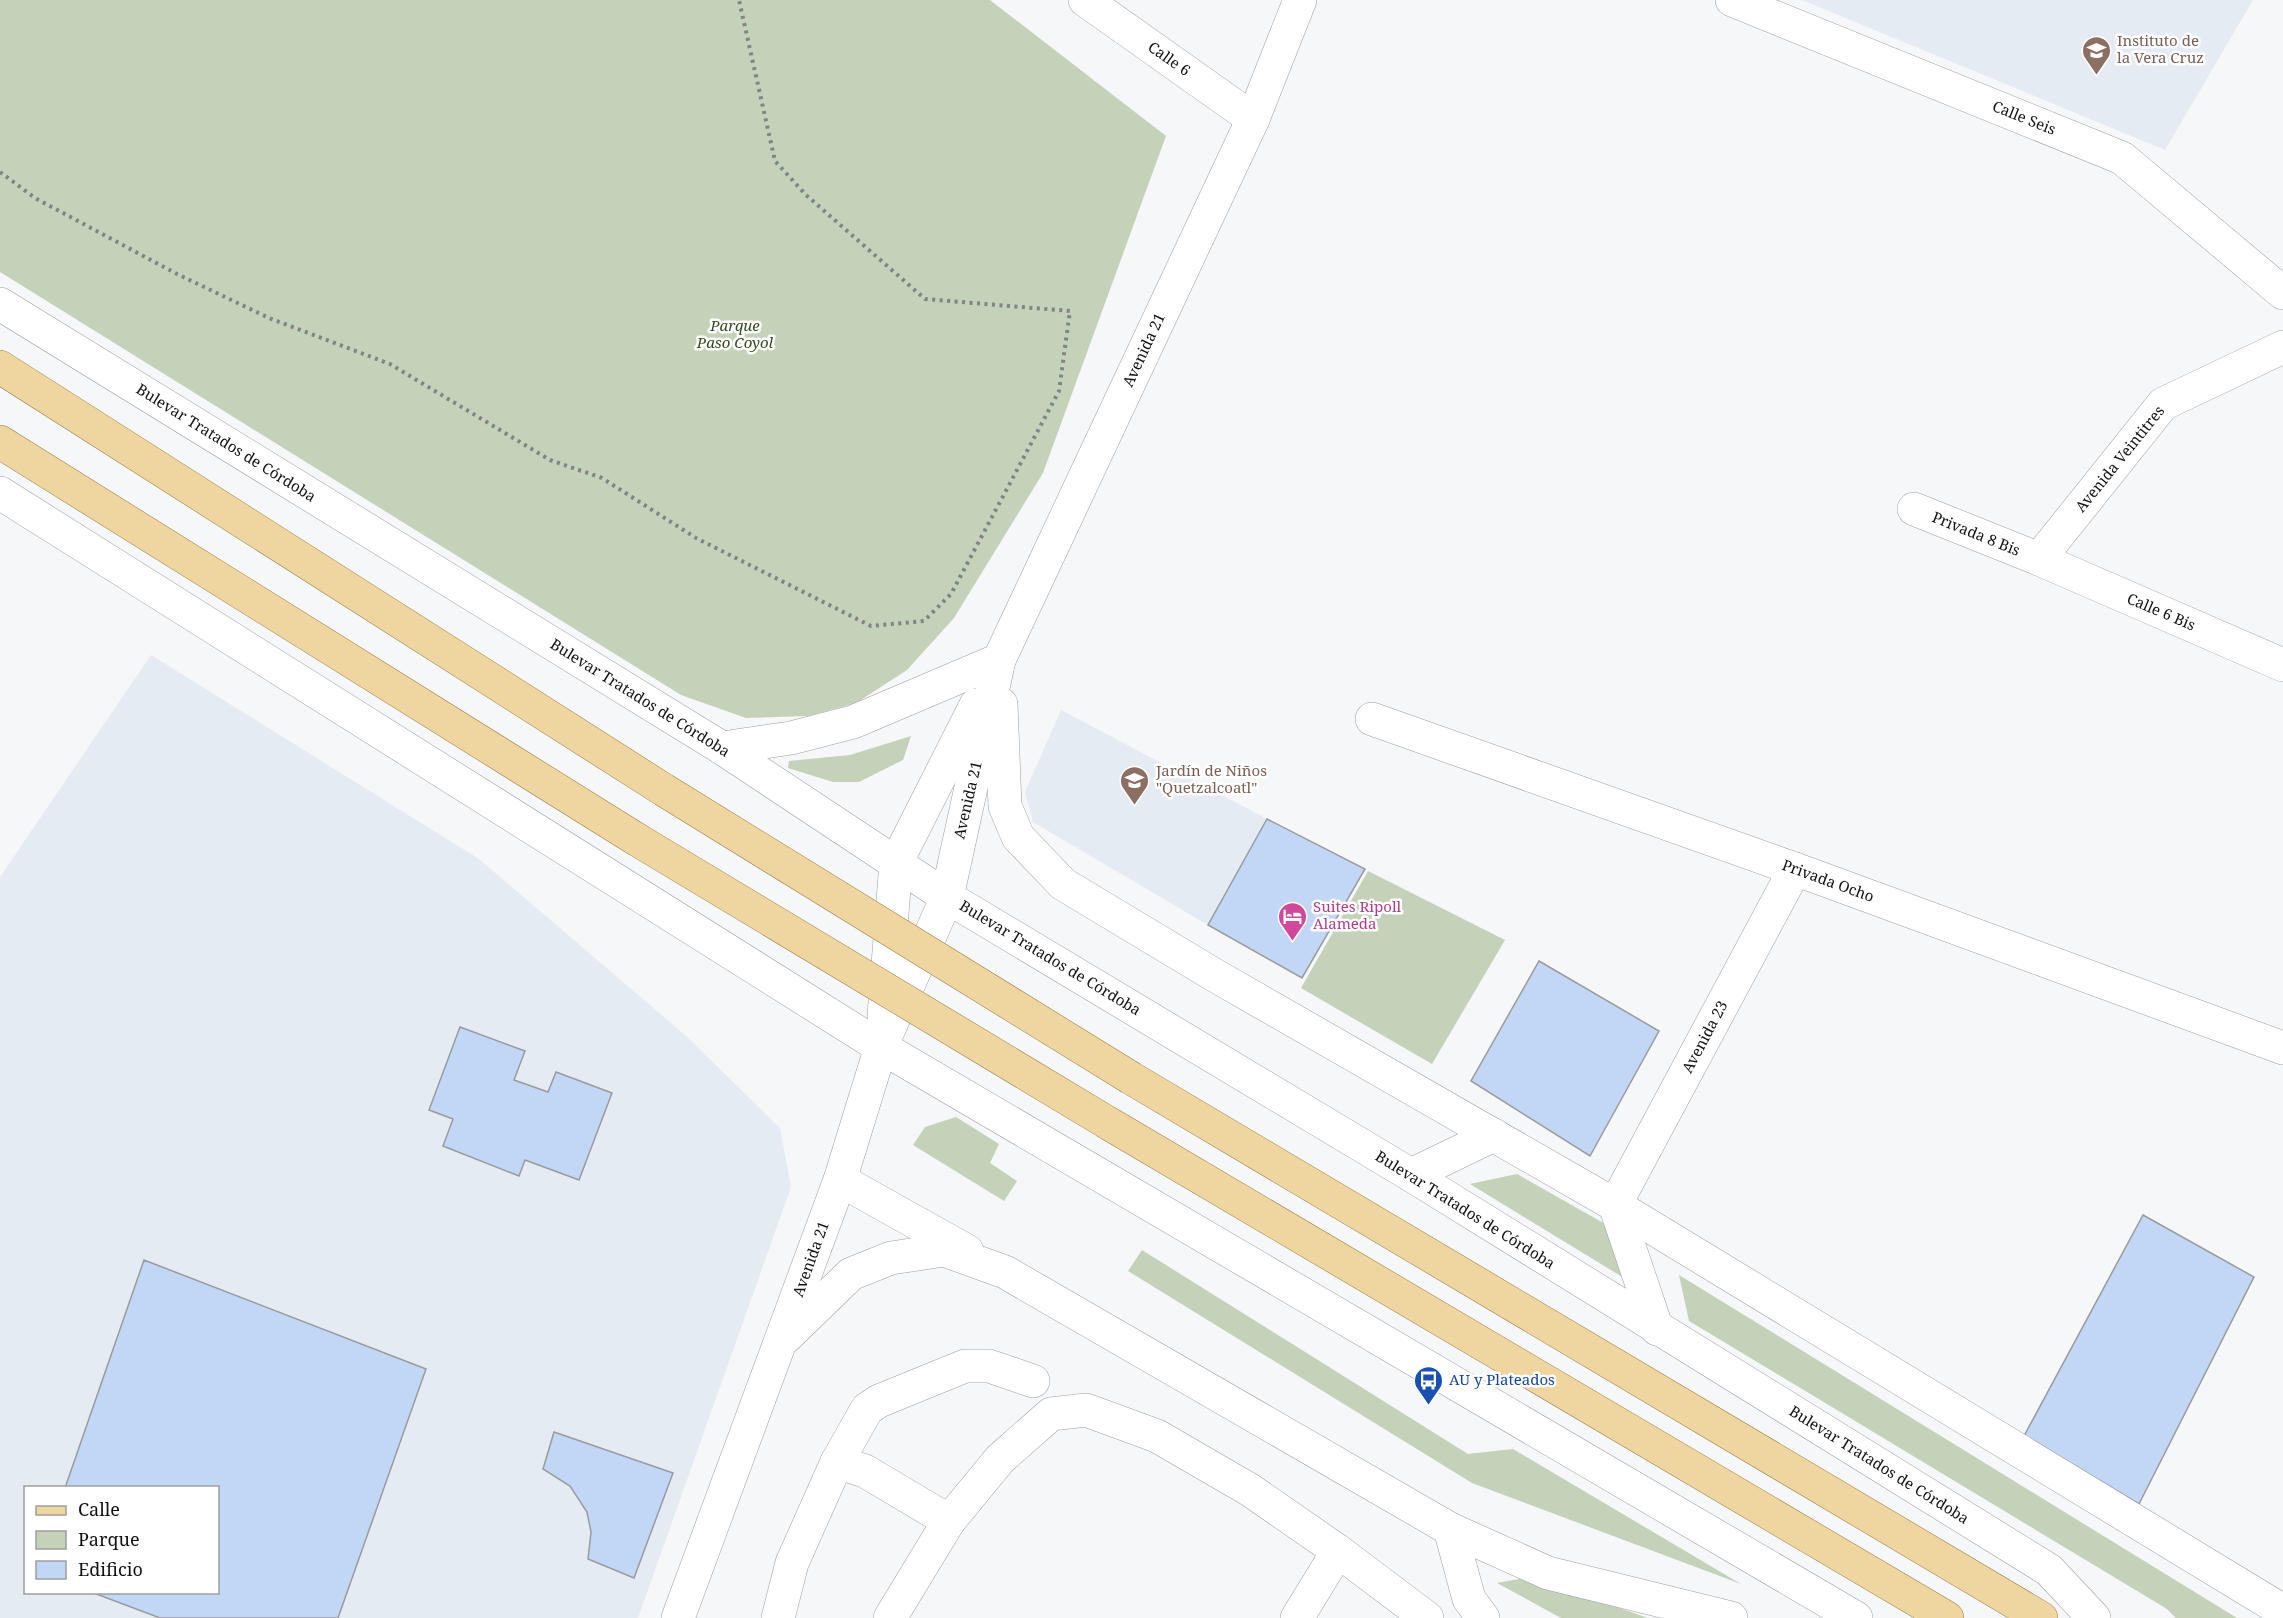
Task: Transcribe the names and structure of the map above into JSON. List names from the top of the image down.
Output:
{
  "streets": {
    "street": [
      "Calle 6",
      "Calle Seis",
      "Avenida 21",
      "Bulevar Tratados de Córdoba",
      "Avenida Veintitres",
      "Privada 8 Bis",
      "Calle 6 Bis",
      "Privada Ocho",
      "Avenida 23"
    ]
  },
  "crossings": [
    ["Calle 6", "Avenida 21"],
    ["Avenida 21", "Bulevar Tratados de Córdoba"],
    ["Avenida Veintitres", "Privada 8 Bis"],
    ["Avenida Veintitres", "Calle 6 Bis"],
    ["Privada 8 Bis", "Calle 6 Bis"],
    ["Privada Ocho", "Avenida 23"]
  ],
  "parks": ["Parque Paso Coyol"],
  "places": {
    "school or university": ["Instituto de la Vera Cruz", "Jardín de Niños \"Quetzalcoatl\""],
    "hotel": ["Suites Ripoll Alameda"],
    "bus stop": ["AU y Plateados"]
  },
  "legend": ["Calle", "Parque", "Edificio"]
}
